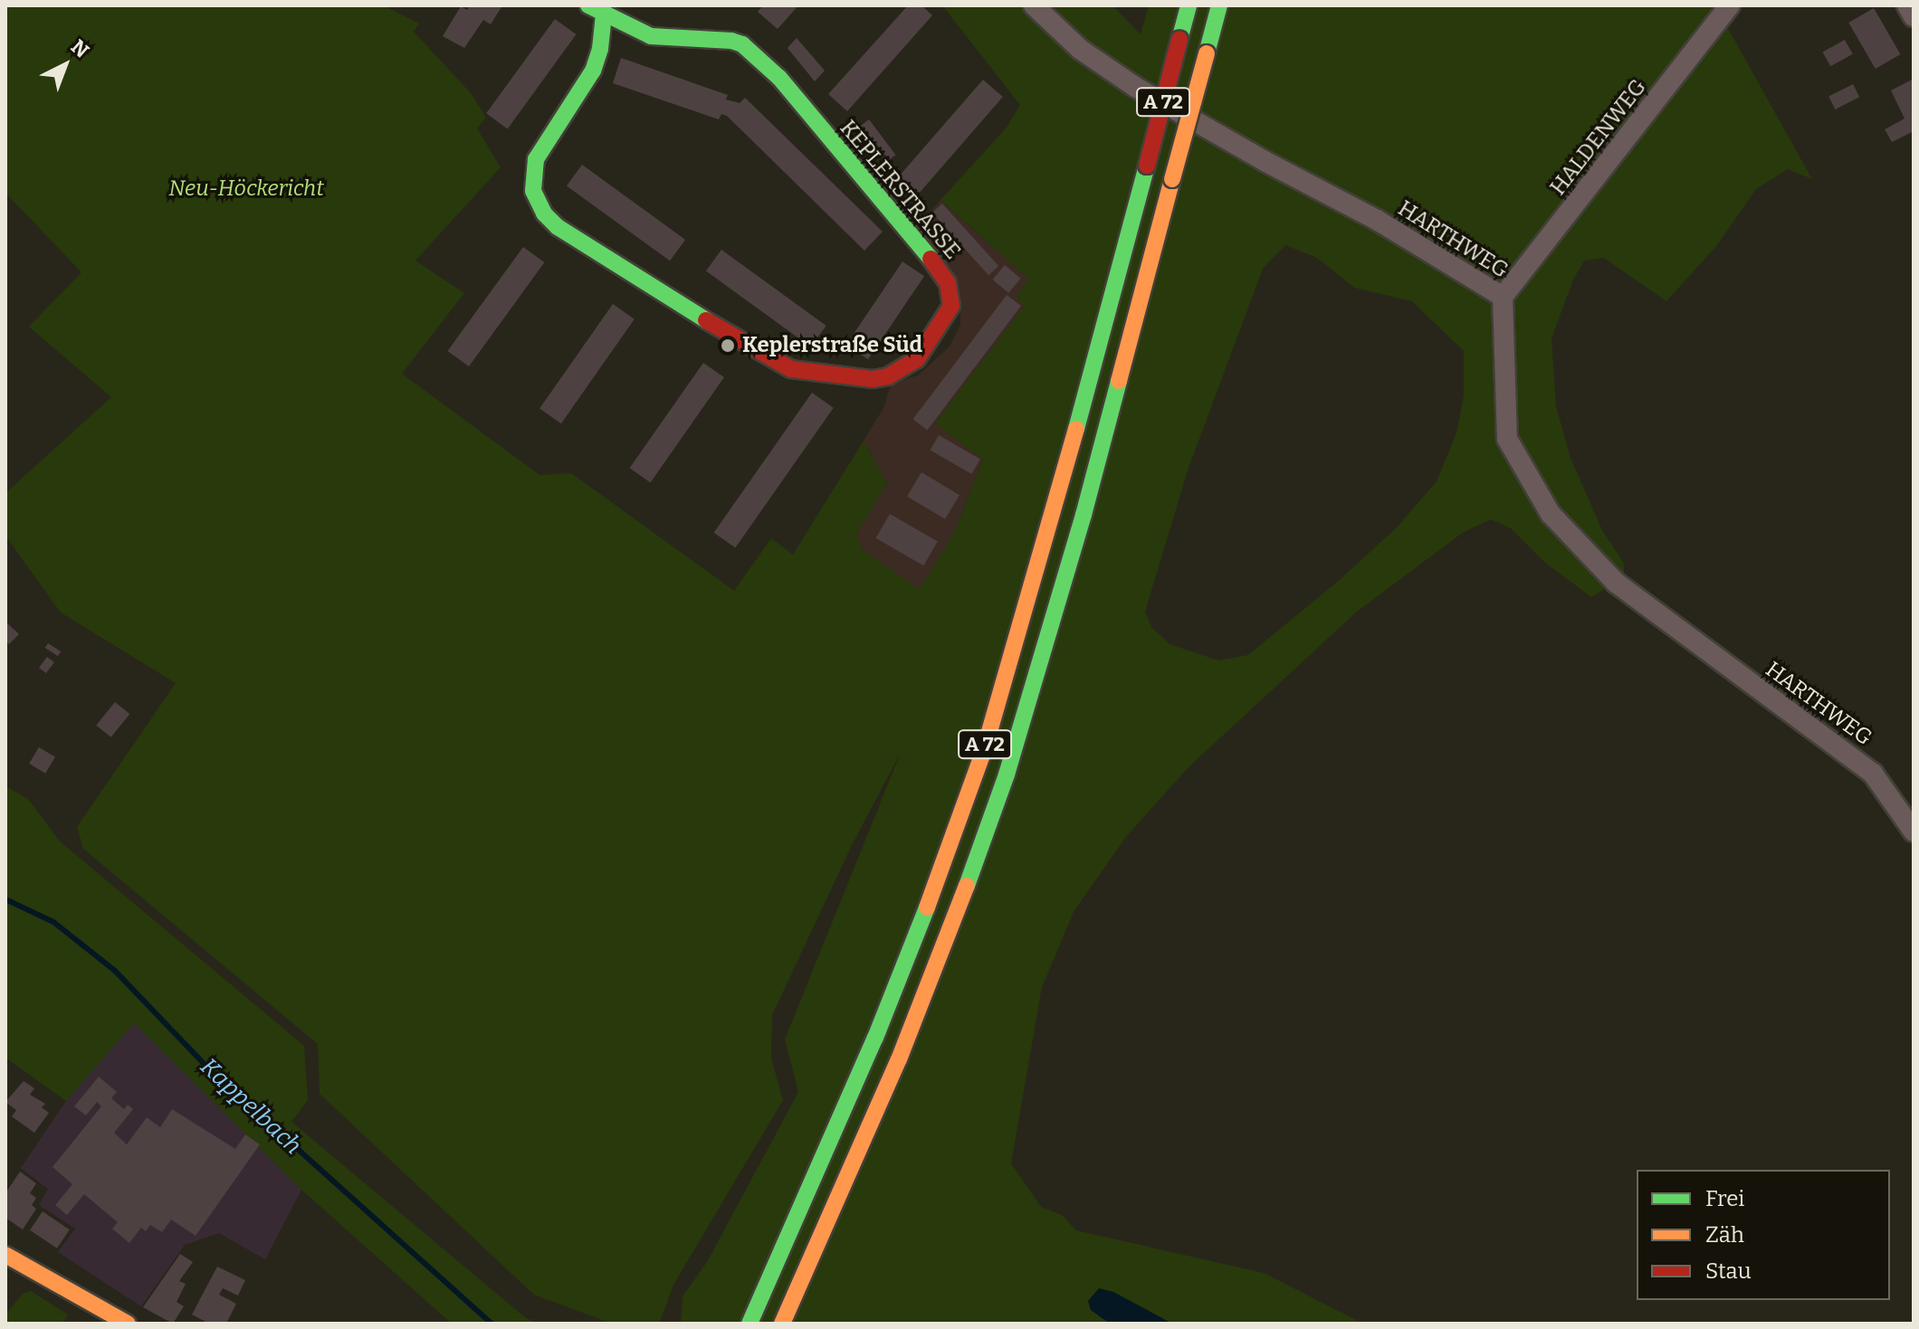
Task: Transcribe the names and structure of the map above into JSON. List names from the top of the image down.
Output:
{
  "streets": {
    "main road": ["A 72", "KEPLERSTRASSE"],
    "street": ["HALDENWEG", "HARTHWEG"]
  },
  "crossings": [
    ["HALDENWEG", "HARTHWEG"]
  ],
  "water": ["Kappelbach"],
  "parks": ["Neu-Höckericht"],
  "places": ["Keplerstraße Süd"],
  "legend": ["Frei", "Zäh", "Stau"],
  "north": "top right"
}
